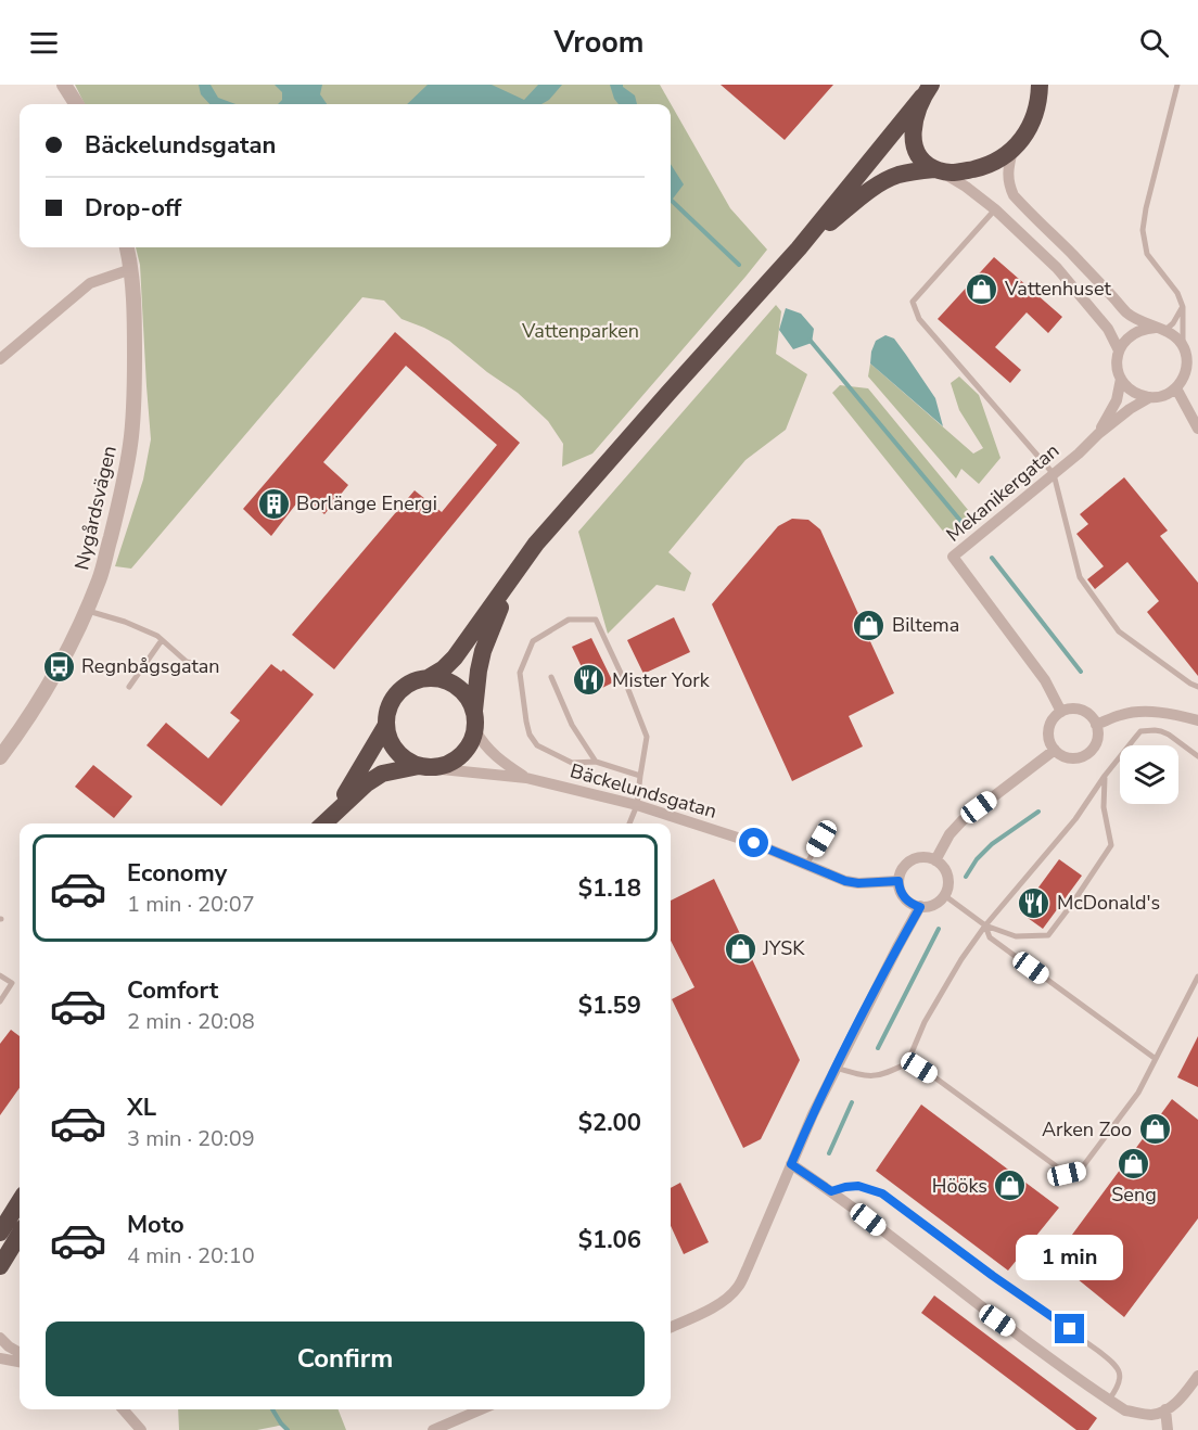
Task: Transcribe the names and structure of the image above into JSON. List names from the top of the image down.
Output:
{
  "streets": {
    "street": ["Mekanikergatan", "Nygårdsvägen", "Bäckelundsgatan"]
  },
  "parks": ["Vattenparken"],
  "places": {
    "shop": [
      "Vattenhuset",
      "Biltema",
      "JYSK",
      "Arken Zoo",
      "Seng",
      "Hööks"
    ],
    "building": ["Borlänge Energi"],
    "bus stop": ["Regnbågsgatan"],
    "restaurant": ["Mister York", "McDonald's"]
  },
  "page": {
    "header": "Vroom",
    "banner": ["Bäckelundsgatan", "Drop-off"],
    "list": [
      {
        "name": "Economy",
        "note": "1 min · 20:07",
        "value": "$1.18"
      },
      {
        "name": "Comfort",
        "note": "2 min · 20:08",
        "value": "$1.59"
      },
      {
        "name": "XL",
        "note": "3 min · 20:09",
        "value": "$2.00"
      },
      {
        "name": "Moto",
        "note": "4 min · 20:10",
        "value": "$1.06"
      }
    ],
    "bubble": "1 min",
    "buttons": "Confirm"
  }
}
